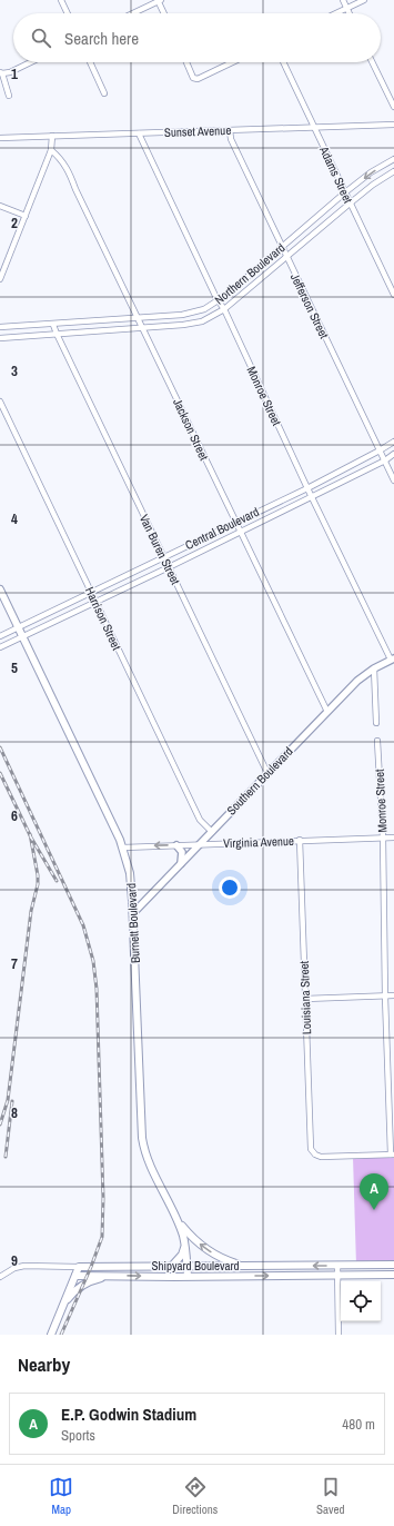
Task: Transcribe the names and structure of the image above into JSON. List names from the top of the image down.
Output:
{
  "streets": {
    "main road": ["Burnett Boulevard", "Shipyard Boulevard"],
    "street": [
      "Sunset Avenue",
      "Adams Street",
      "Northern Boulevard",
      "Jefferson Street",
      "Monroe Street",
      "Jackson Street",
      "Central Boulevard",
      "Van Buren Street",
      "Harrison Street",
      "Southern Boulevard",
      "Virginia Avenue",
      "Louisiana Street"
    ]
  },
  "crossings": [
    ["Sunset Avenue", "Adams Street"],
    ["Sunset Avenue", "Jefferson Street"],
    ["Sunset Avenue", "Monroe Street"],
    ["Adams Street", "Northern Boulevard"],
    ["Northern Boulevard", "Jefferson Street"],
    ["Northern Boulevard", "Monroe Street"],
    ["Northern Boulevard", "Jackson Street"],
    ["Northern Boulevard", "Van Buren Street"],
    ["Jefferson Street", "Central Boulevard"],
    ["Monroe Street", "Central Boulevard"],
    ["Monroe Street", "Southern Boulevard"],
    ["Monroe Street", "Virginia Avenue"],
    ["Monroe Street", "Louisiana Street"],
    ["Jackson Street", "Central Boulevard"],
    ["Jackson Street", "Southern Boulevard"],
    ["Central Boulevard", "Van Buren Street"],
    ["Central Boulevard", "Harrison Street"],
    ["Central Boulevard", "Burnett Boulevard"],
    ["Van Buren Street", "Southern Boulevard"],
    ["Harrison Street", "Southern Boulevard"],
    ["Southern Boulevard", "Virginia Avenue"],
    ["Southern Boulevard", "Burnett Boulevard"],
    ["Virginia Avenue", "Burnett Boulevard"],
    ["Virginia Avenue", "Louisiana Street"],
    ["Burnett Boulevard", "Shipyard Boulevard"]
  ],
  "page": {
    "search": "Search here",
    "pins": "A",
    "heading": "Nearby",
    "list": [
      {
        "mark": "A",
        "name": "E.P. Godwin Stadium",
        "note": "Sports",
        "value": "480 m"
      }
    ],
    "nav": ["Map", "Directions", "Saved"]
  },
  "grid": {
    "rows": [
      "1",
      "2",
      "3",
      "4",
      "5",
      "6",
      "7",
      "8",
      "9"
    ]
  }
}
